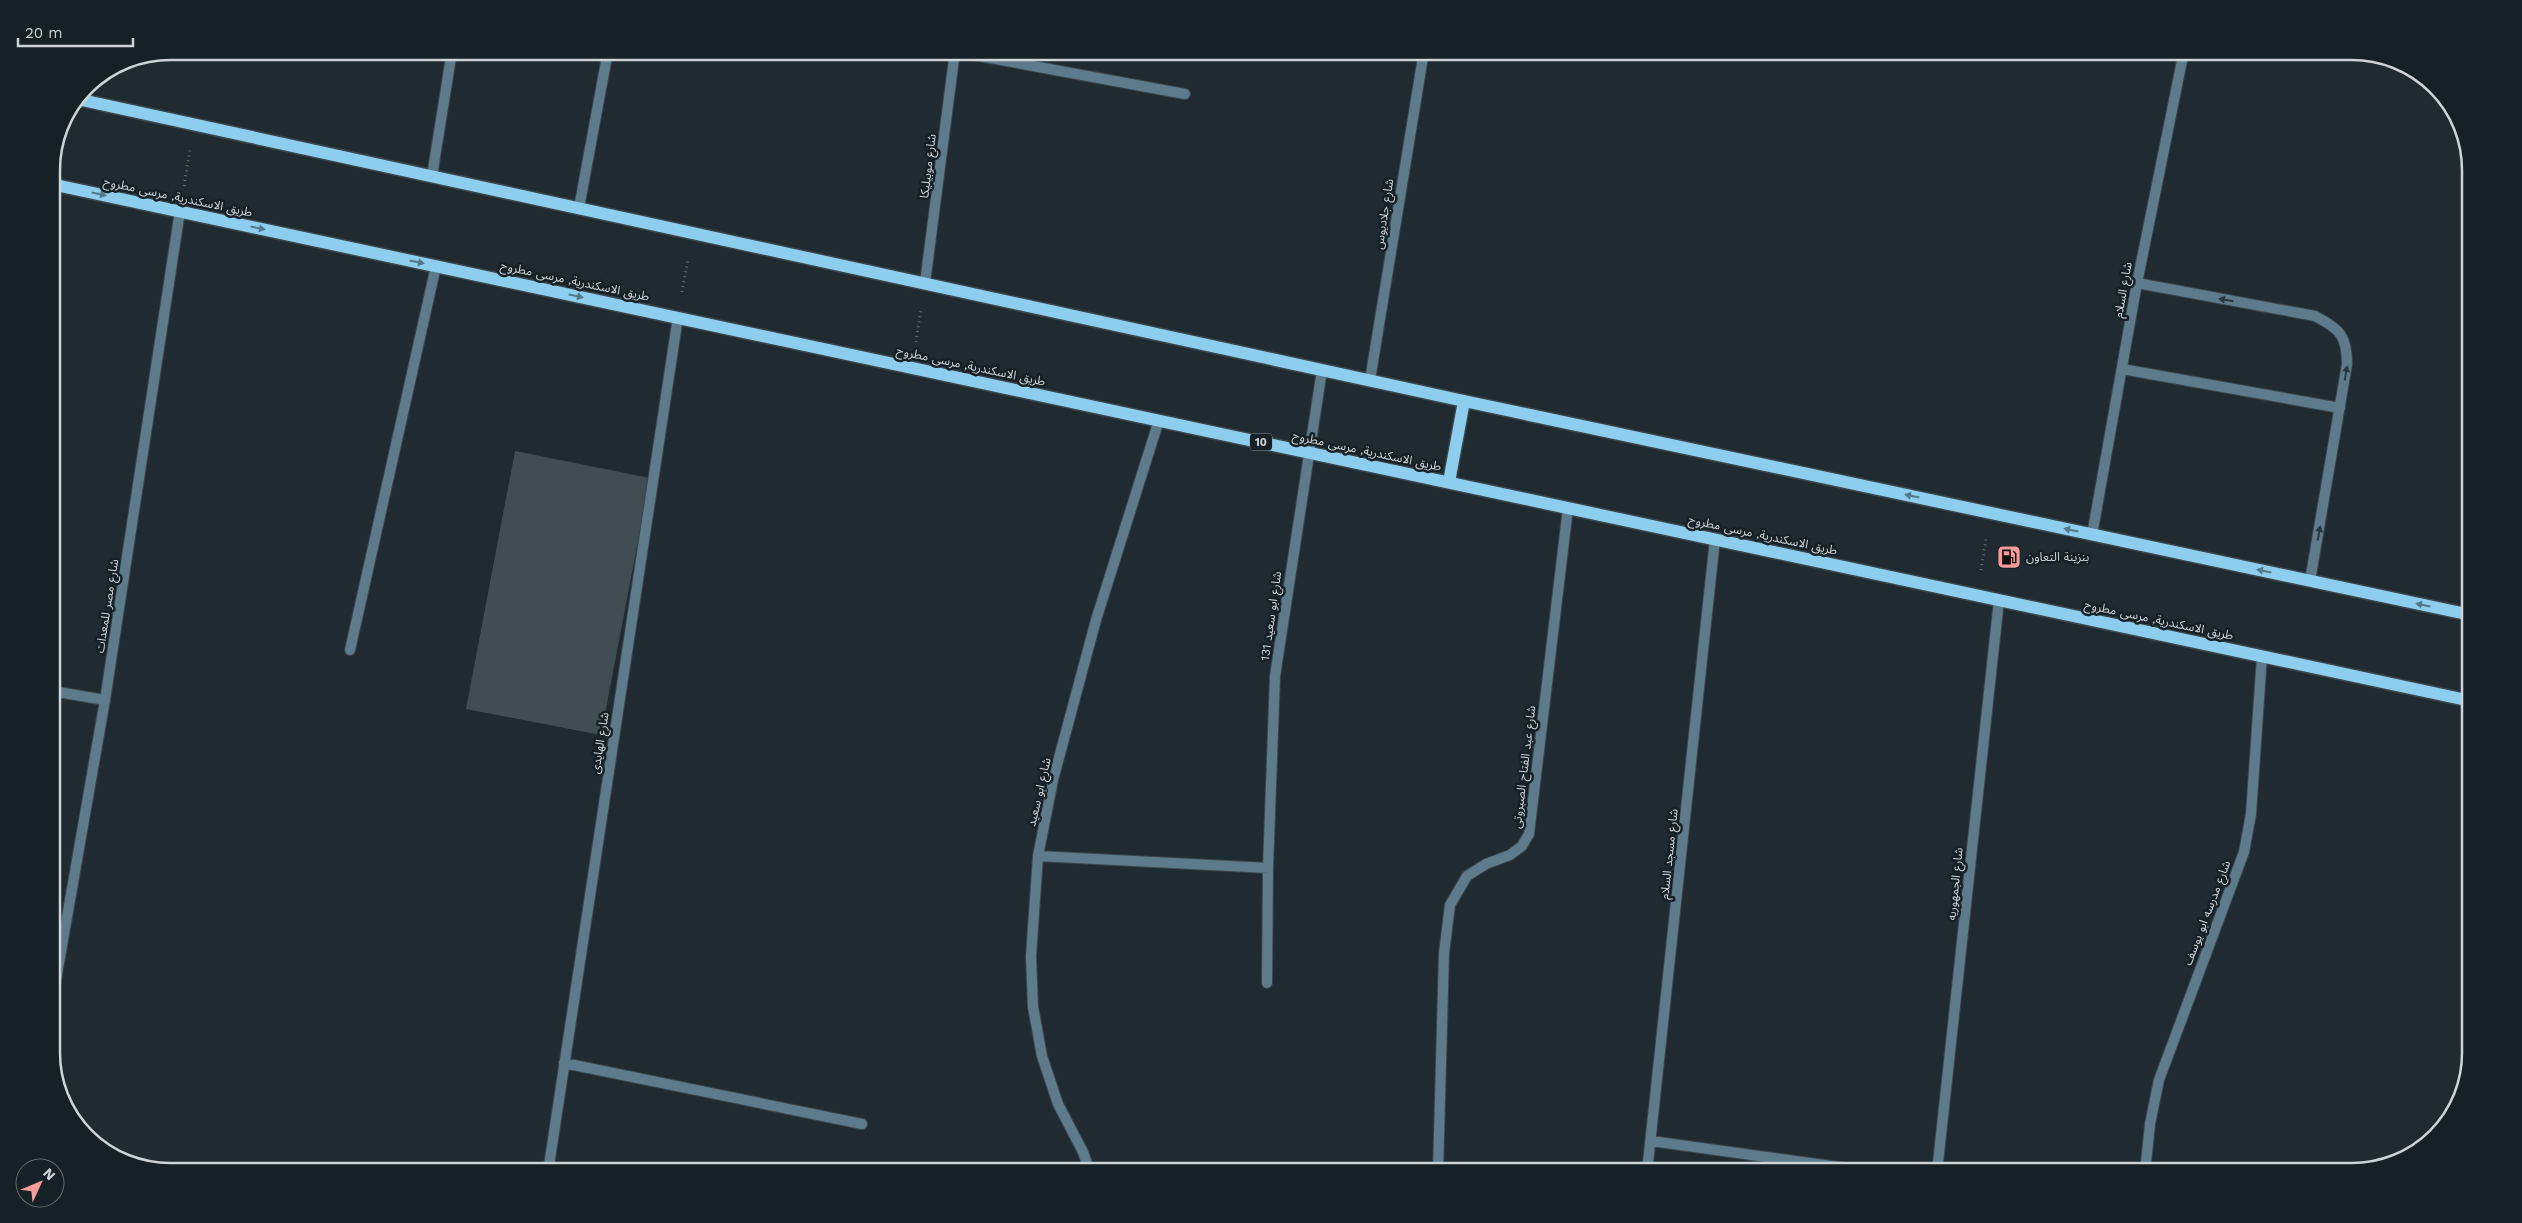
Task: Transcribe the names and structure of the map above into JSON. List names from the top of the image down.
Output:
{
  "streets": {
    "main road": ["طريق الاسكندرية, مرسى مطروح", "10"],
    "street": [
      "شارع موبيليكا",
      "شارع جلاديوس",
      "شارع السلام",
      "شارع مصر للمعدات",
      "شارع ابو سعيد 131",
      "شارع الهايدى",
      "شارع عبد الفتاح الصبروتى",
      "شارع ابو سعيد",
      "شارع مسجد السلام",
      "شارع الجمهوريه",
      "شارع مدرسه ابو يوسف"
    ]
  },
  "crossings": [
    ["طريق الاسكندرية, مرسى مطروح", "شارع مصر للمعدات"],
    ["طريق الاسكندرية, مرسى مطروح", "شارع ابو سعيد 131"],
    ["طريق الاسكندرية, مرسى مطروح", "شارع الهايدى"],
    ["طريق الاسكندرية, مرسى مطروح", "شارع عبد الفتاح الصبروتى"],
    ["طريق الاسكندرية, مرسى مطروح", "شارع ابو سعيد"],
    ["طريق الاسكندرية, مرسى مطروح", "شارع مسجد السلام"],
    ["طريق الاسكندرية, مرسى مطروح", "شارع الجمهوريه"],
    ["طريق الاسكندرية, مرسى مطروح", "شارع مدرسه ابو يوسف"]
  ],
  "places": {
    "fuel station": ["بنزينة التعاون"]
  },
  "scale_bar": "20 m",
  "north": "top right"
}
